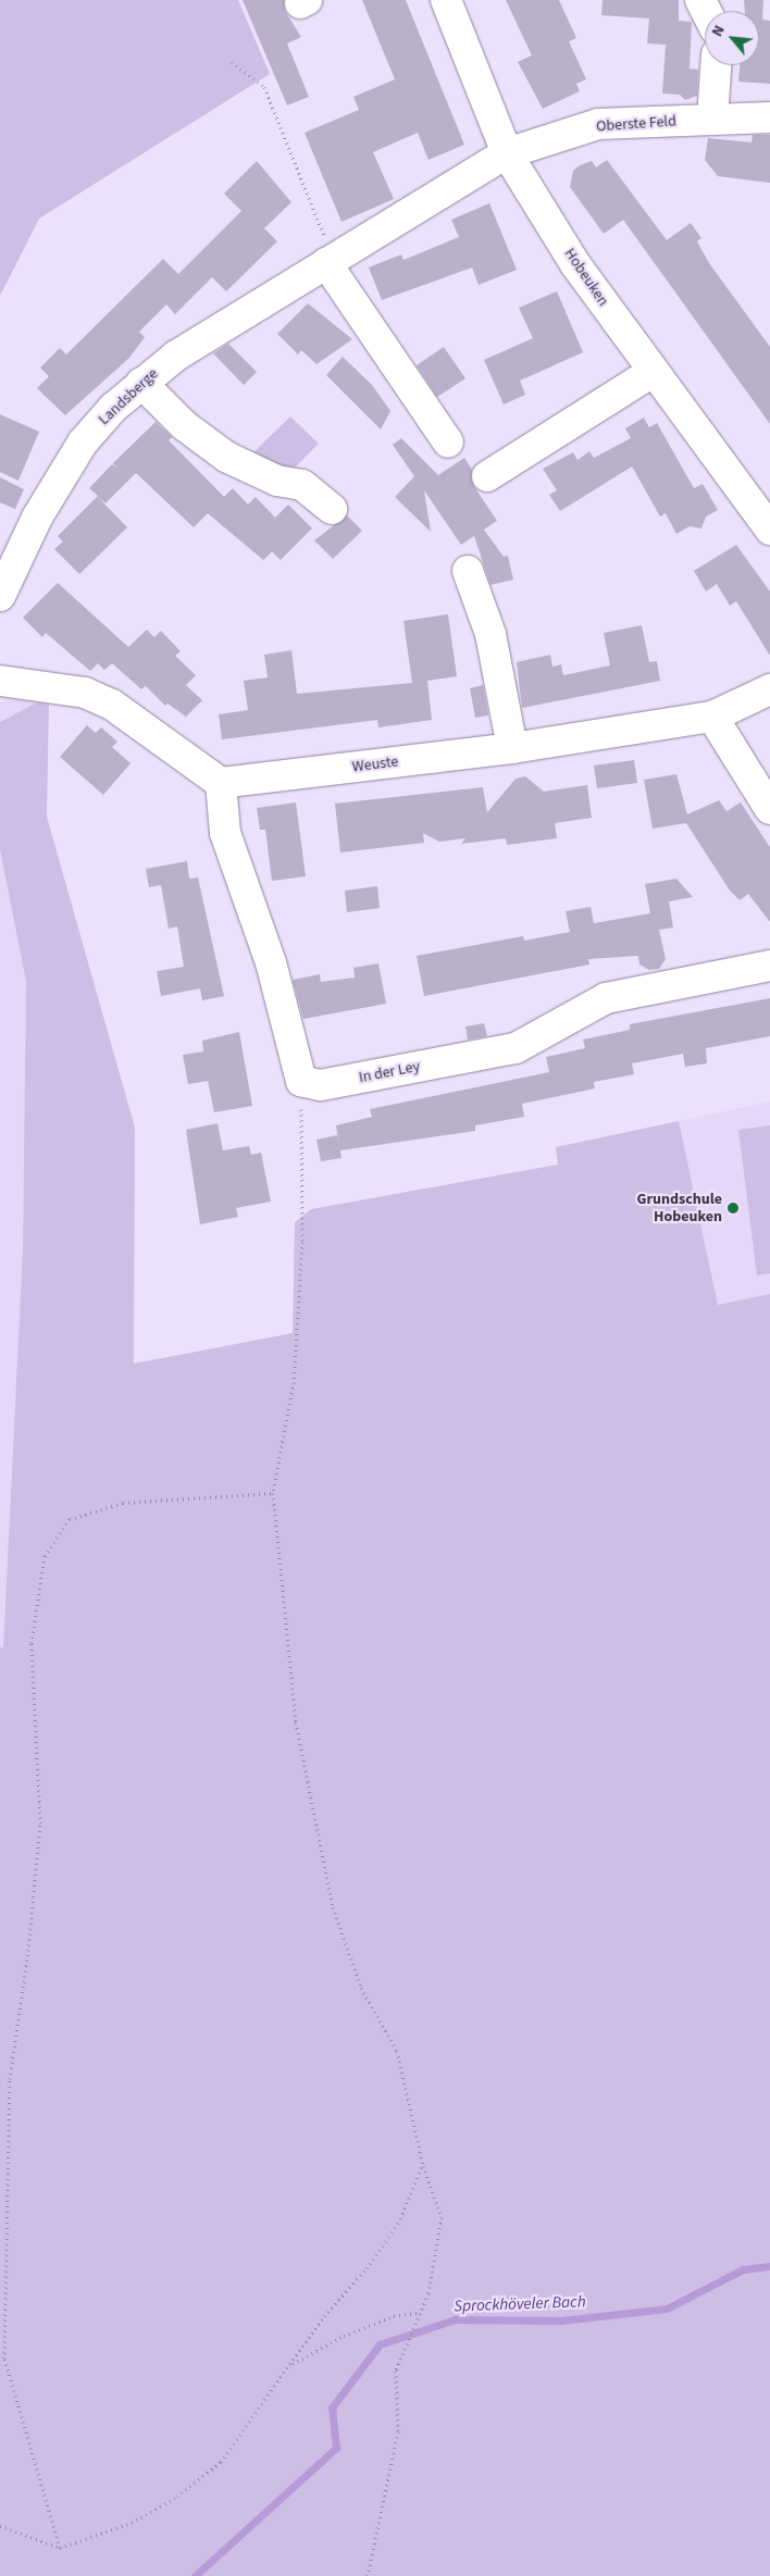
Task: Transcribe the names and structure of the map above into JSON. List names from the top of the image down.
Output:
{
  "streets": {
    "street": [
      "Oberste Feld",
      "Hobeuken",
      "Landsberge",
      "Weuste",
      "In der Ley"
    ]
  },
  "crossings": [
    ["Oberste Feld", "Hobeuken"],
    ["Oberste Feld", "Landsberge"],
    ["Hobeuken", "Landsberge"]
  ],
  "water": ["Sprockhöveler Bach"],
  "places": ["Grundschule Hobeuken"],
  "north": "top left"
}
